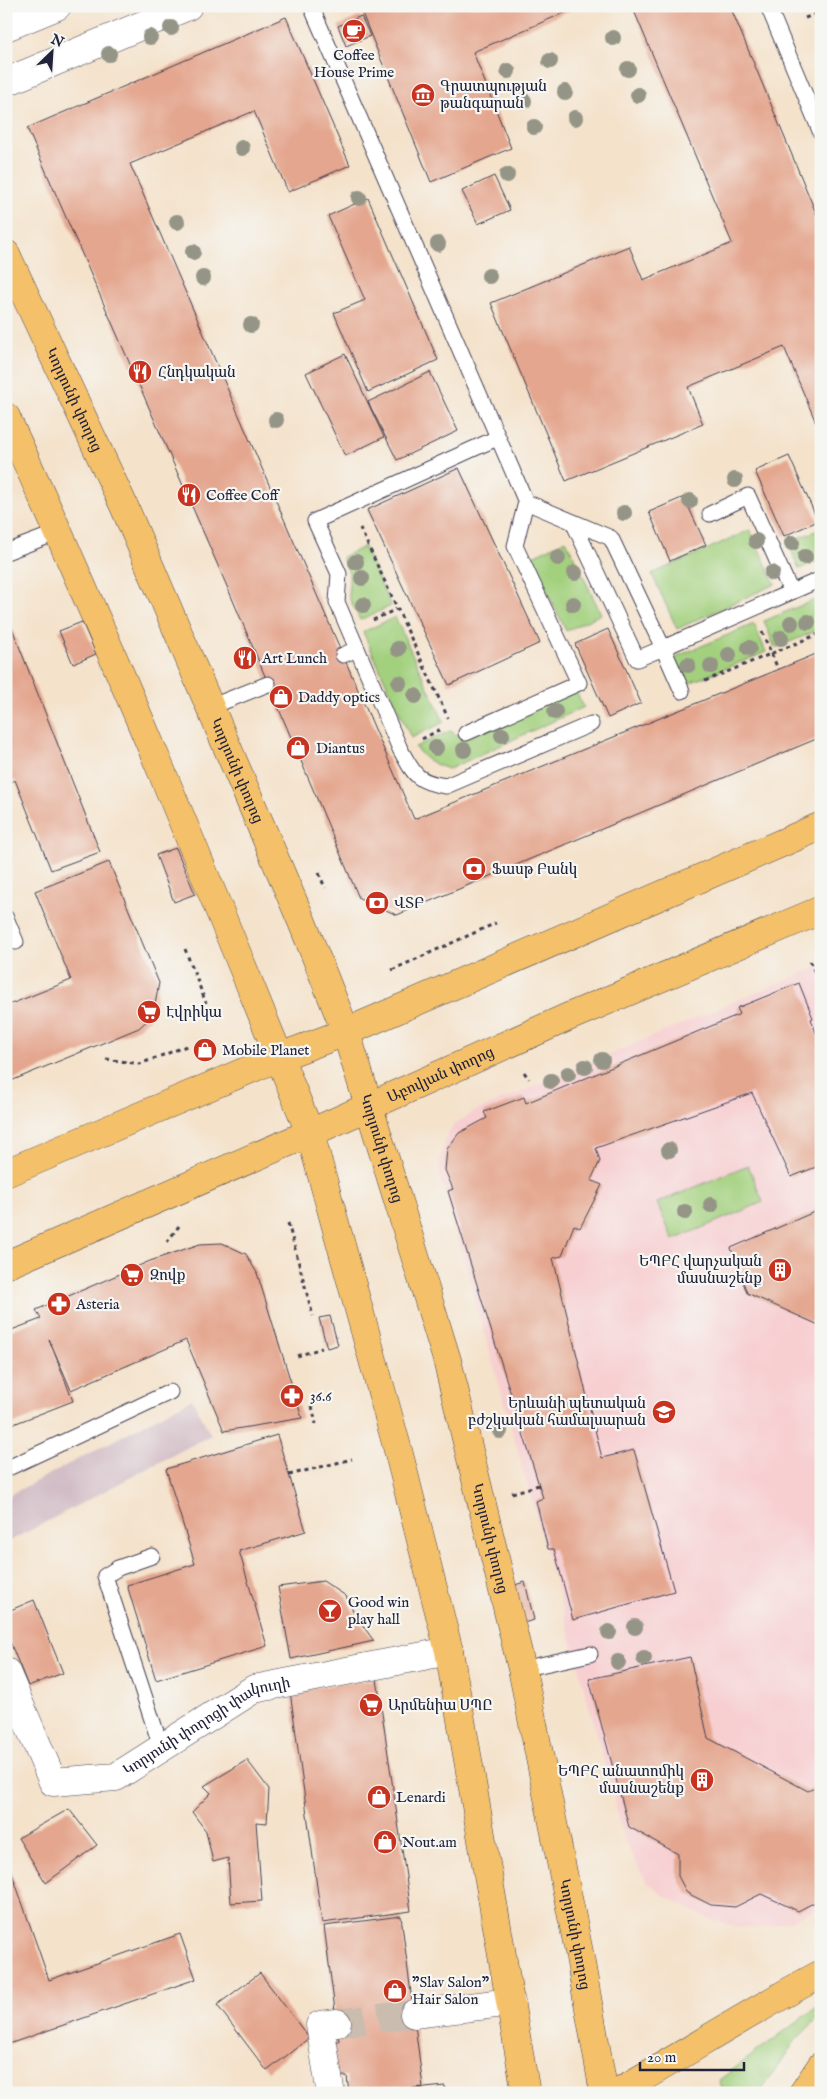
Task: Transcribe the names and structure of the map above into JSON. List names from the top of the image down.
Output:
{
  "streets": {
    "main road": ["Կորյունի փողոց", "Աբովյան փողոց"],
    "street": ["Կորյունի փողոցի փակուղի"]
  },
  "crossings": [
    ["Կորյունի փողոց", "Աբովյան փողոց"]
  ],
  "places": {
    "cafe": ["Coffee House Prime"],
    "museum": ["Գրատպության թանգարան"],
    "restaurant": ["Հնդկական", "Coffee Coff", "Art Lunch"],
    "shop": [
      "Daddy optics",
      "Diantus",
      "Mobile Planet",
      "Lenardi",
      "Nout.am",
      "\"Slav Salon\" Hair Salon"
    ],
    "bank": ["Ֆասթ Բանկ", "ՎՏԲ"],
    "supermarket": ["Էվրիկա", "Զովք", "Արմենիա ՍՊԸ"],
    "building": ["ԵՊԲՀ վարչական մասնաշենք", "ԵՊԲՀ անատոմիկ մասնաշենք"],
    "pharmacy": ["Asteria", "36.6"],
    "school or university": ["Երևանի պետական բժշկական համալսարան"],
    "bar": ["Good win play hall"]
  },
  "scale_bar": "20 m",
  "north": "top right"
}
